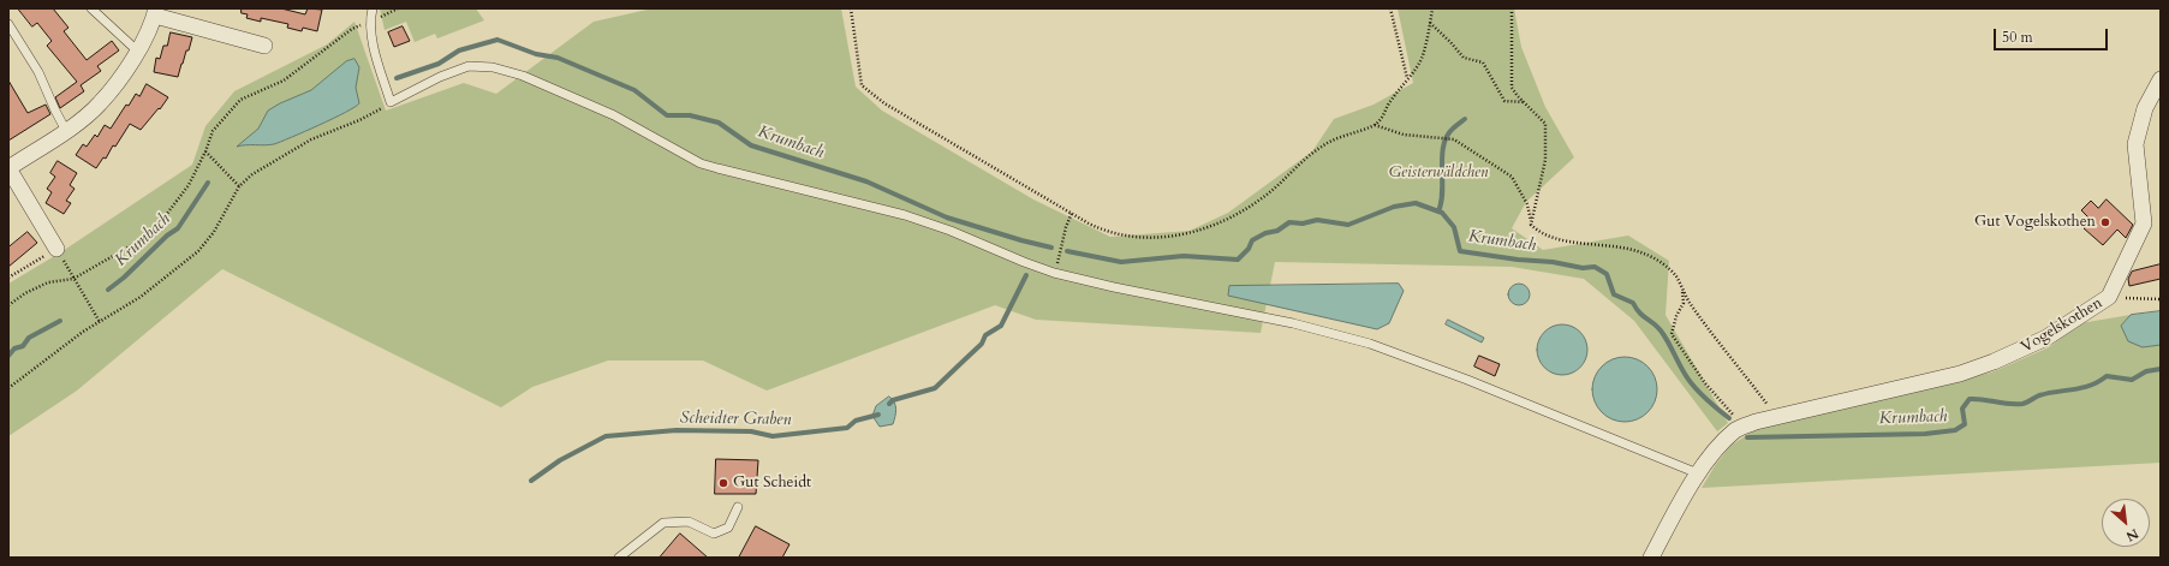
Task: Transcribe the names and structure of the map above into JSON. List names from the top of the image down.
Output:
{
  "streets": {
    "street": ["Vogelskothen"]
  },
  "water": ["Krumbach", "Scheidter Graben"],
  "parks": ["Geisterwäldchen"],
  "places": ["Gut Vogelskothen", "Gut Scheidt"],
  "scale_bar": "50 m",
  "north": "bottom right"
}
